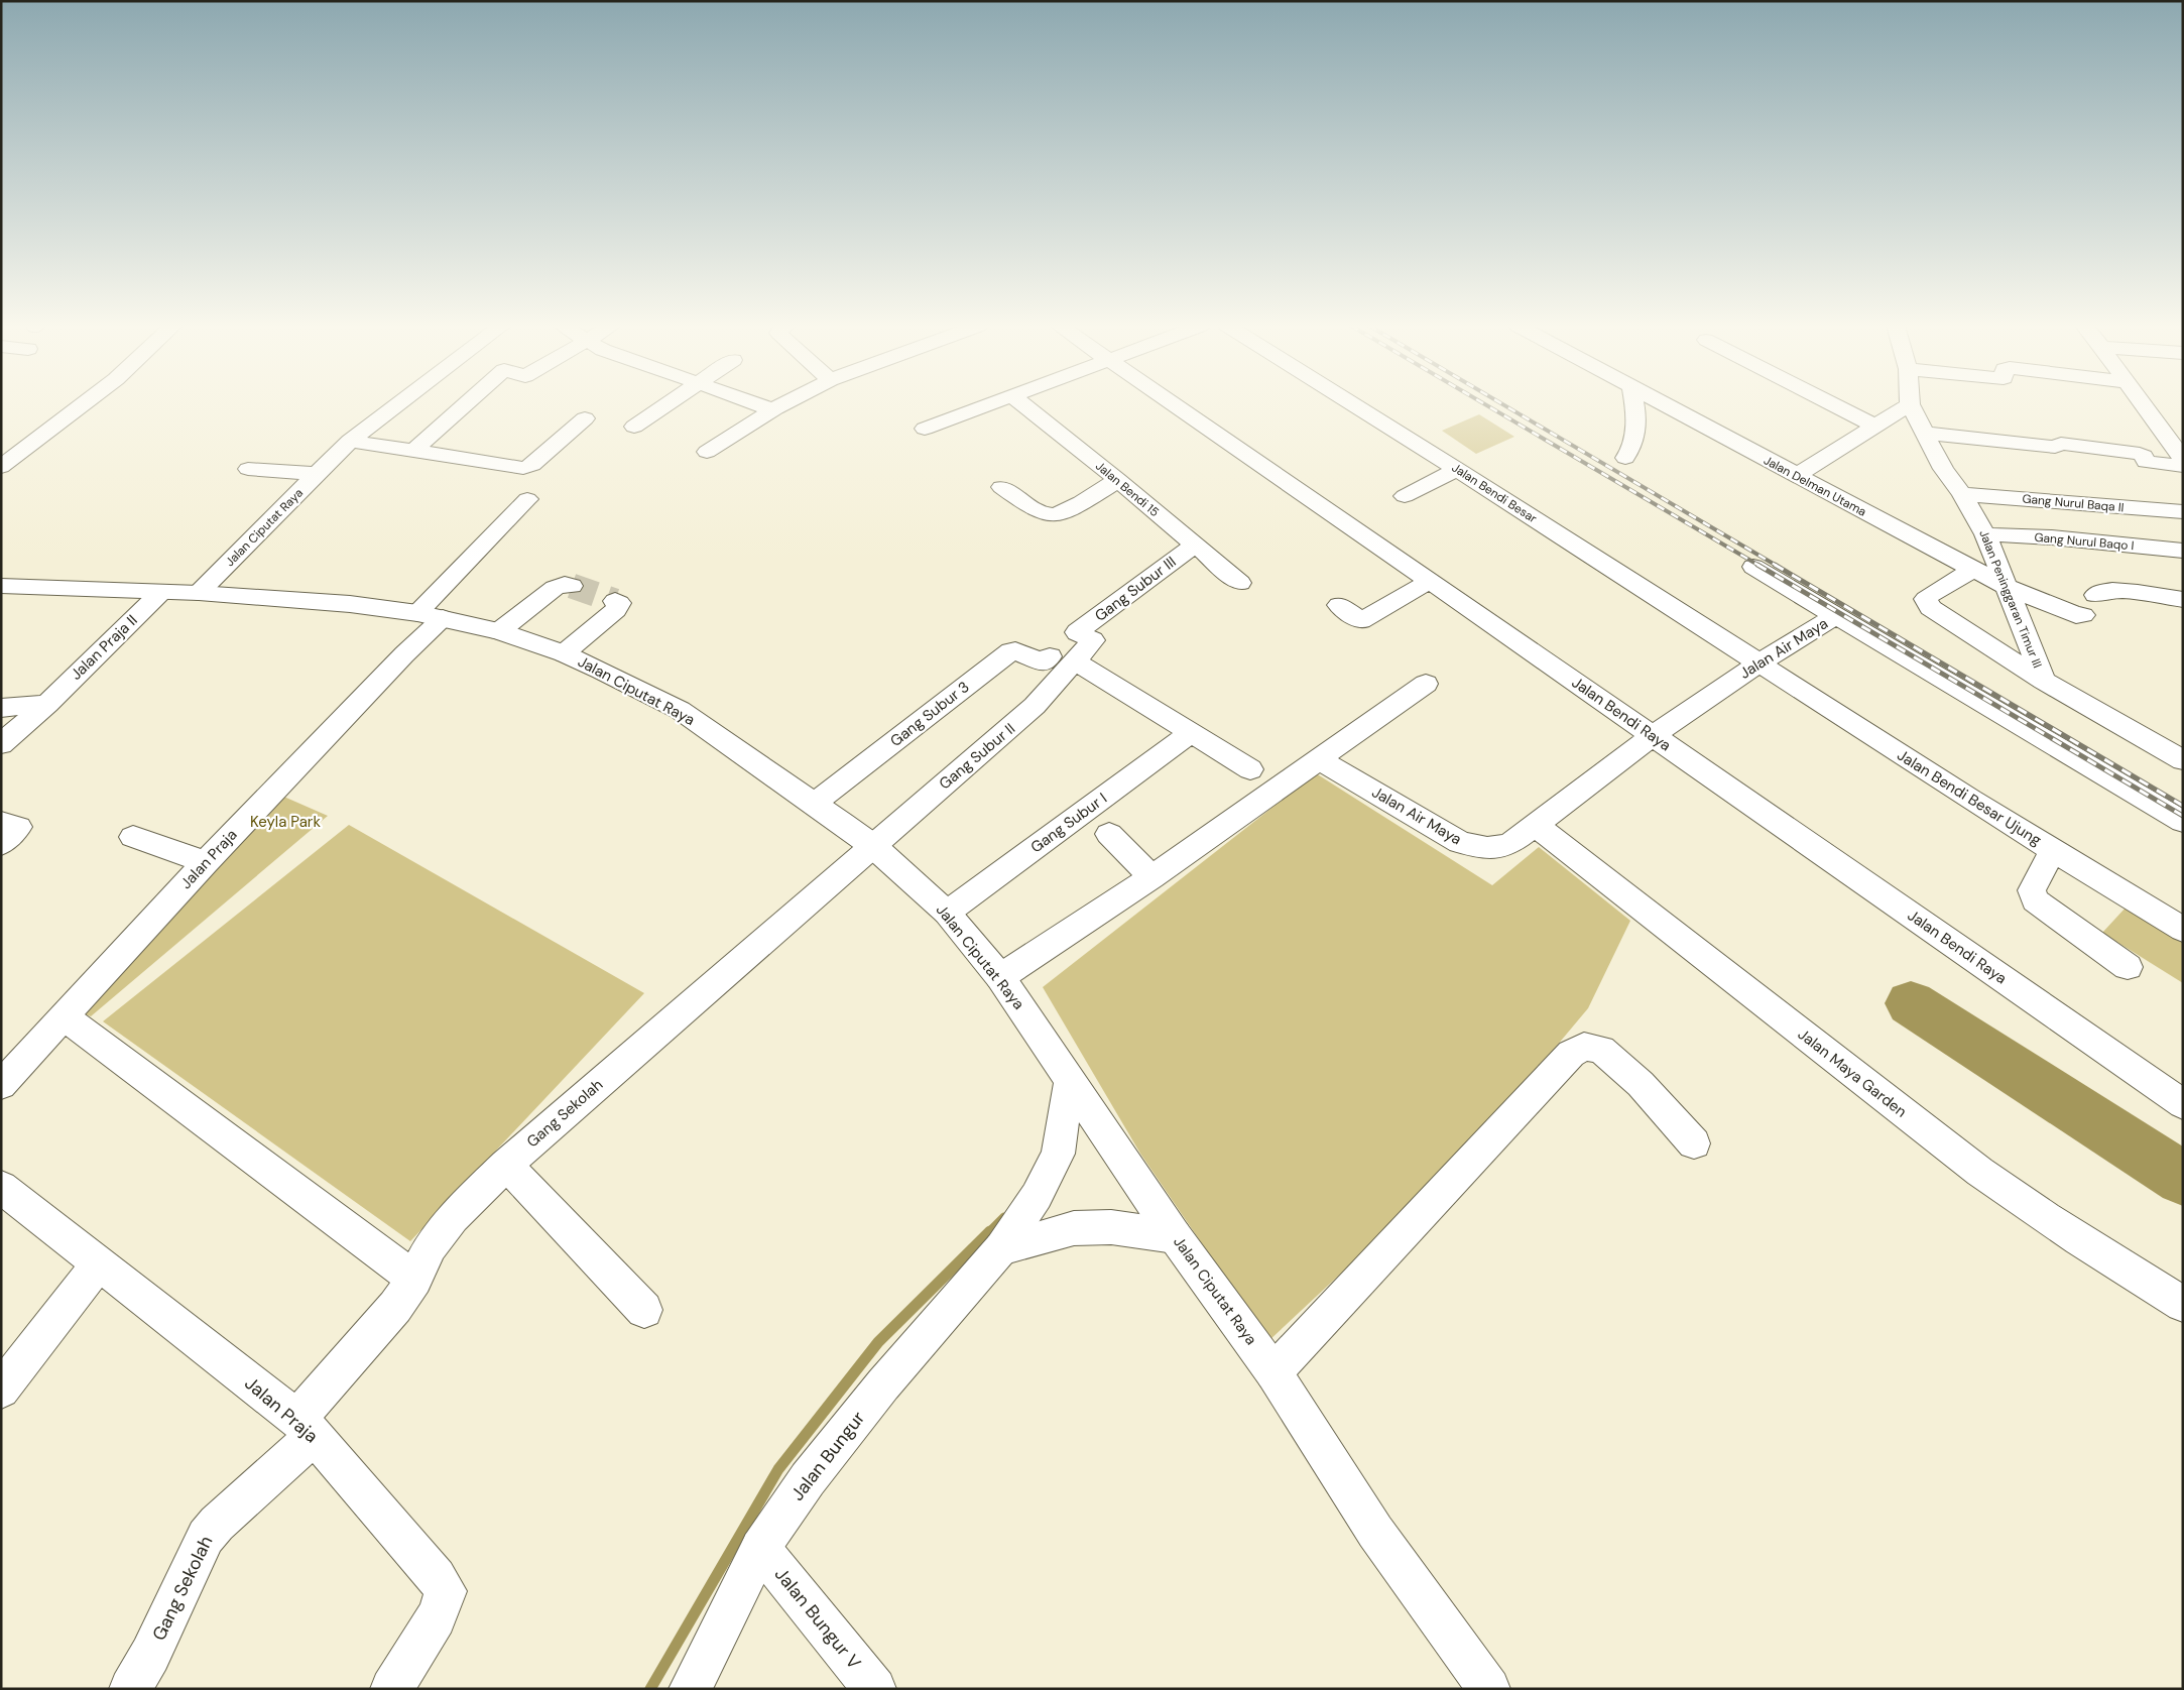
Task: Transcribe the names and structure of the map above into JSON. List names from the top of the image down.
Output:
{
  "streets": {
    "street": [
      "Jalan Delman Utama",
      "Jalan Bendi 15",
      "Jalan Bendi Besar",
      "Gang Nurul Baqa II",
      "Jalan Ciputat Raya",
      "Gang Nurul Baqo I",
      "Gang Subur III",
      "Jalan Peninggaran Timur III",
      "Jalan Praja II",
      "Jalan Air Maya",
      "Gang Subur 3",
      "Jalan Bendi Raya",
      "Gang Subur II",
      "Jalan Bendi Besar Ujung",
      "Gang Subur I",
      "Jalan Praja",
      "Jalan Maya Garden",
      "Gang Sekolah",
      "Jalan Bungur",
      "Jalan Bungur V"
    ]
  },
  "crossings": [
    ["Jalan Delman Utama", "Jalan Peninggaran Timur III"],
    ["Jalan Bendi 15", "Gang Subur III"],
    ["Jalan Bendi Besar", "Jalan Air Maya"],
    ["Jalan Bendi Besar", "Jalan Bendi Besar Ujung"],
    ["Gang Nurul Baqa II", "Jalan Peninggaran Timur III"],
    ["Jalan Ciputat Raya", "Jalan Praja II"],
    ["Jalan Ciputat Raya", "Gang Subur 3"],
    ["Jalan Ciputat Raya", "Gang Subur II"],
    ["Jalan Ciputat Raya", "Gang Subur I"],
    ["Jalan Ciputat Raya", "Jalan Praja"],
    ["Jalan Ciputat Raya", "Gang Sekolah"],
    ["Jalan Ciputat Raya", "Jalan Bungur"],
    ["Gang Nurul Baqo I", "Jalan Peninggaran Timur III"],
    ["Gang Subur III", "Gang Subur II"],
    ["Jalan Air Maya", "Jalan Bendi Raya"],
    ["Jalan Air Maya", "Jalan Bendi Besar Ujung"],
    ["Jalan Air Maya", "Jalan Maya Garden"],
    ["Gang Subur 3", "Gang Subur II"],
    ["Gang Subur II", "Gang Sekolah"],
    ["Jalan Praja", "Gang Sekolah"],
    ["Jalan Bungur", "Jalan Bungur V"]
  ],
  "parks": ["Keyla Park"]
}
